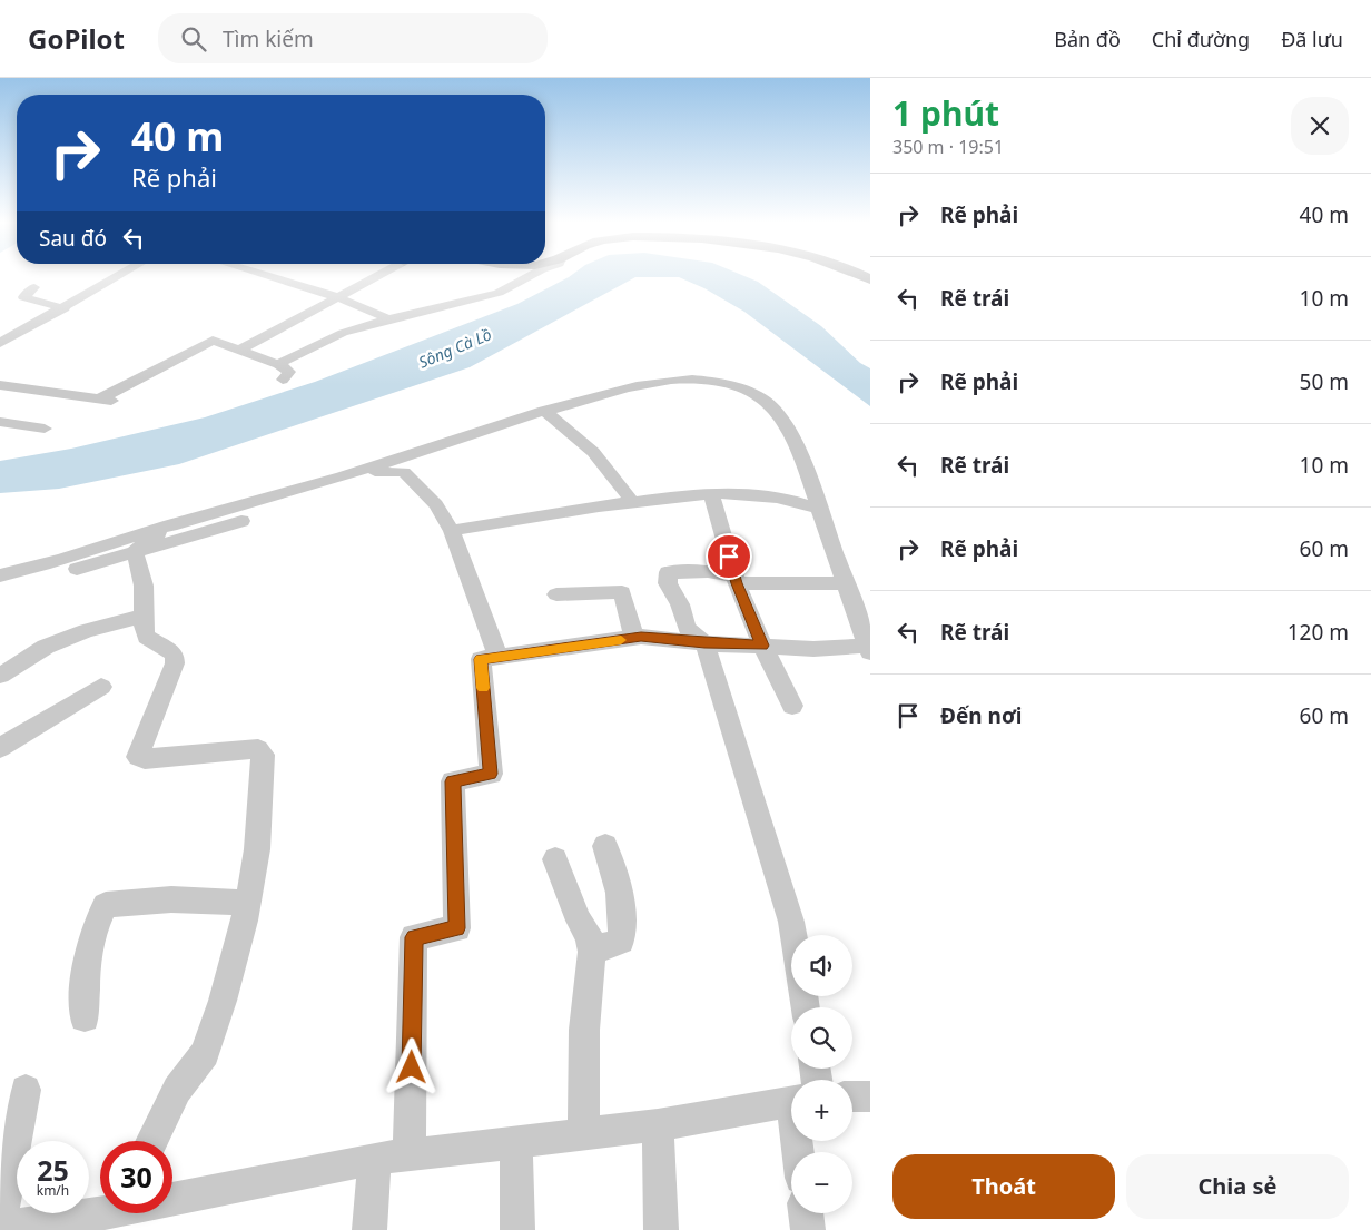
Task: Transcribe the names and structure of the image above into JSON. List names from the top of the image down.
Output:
{
  "water": ["Sông Cà Lồ"],
  "page": {
    "header": "GoPilot",
    "search": "Tìm kiếm",
    "nav": ["Bản đồ", "Chỉ đường", "Đã lưu"],
    "heading": ["1 phút", "350 m · 19:51"],
    "turn": ["40 m", "Rẽ phải"],
    "list": [
      {
        "name": "Rẽ phải",
        "value": "40 m"
      },
      {
        "name": "Rẽ trái",
        "value": "10 m"
      },
      {
        "name": "Rẽ phải",
        "value": "50 m"
      },
      {
        "name": "Rẽ trái",
        "value": "10 m"
      },
      {
        "name": "Rẽ phải",
        "value": "60 m"
      },
      {
        "name": "Rẽ trái",
        "value": "120 m"
      },
      {
        "name": "Đến nơi",
        "value": "60 m"
      }
    ],
    "then": "Sau đó",
    "map_buttons": ["+", "−"],
    "speed": "25 km/h",
    "limit": "30",
    "buttons": ["Thoát", "Chia sẻ"]
  }
}
